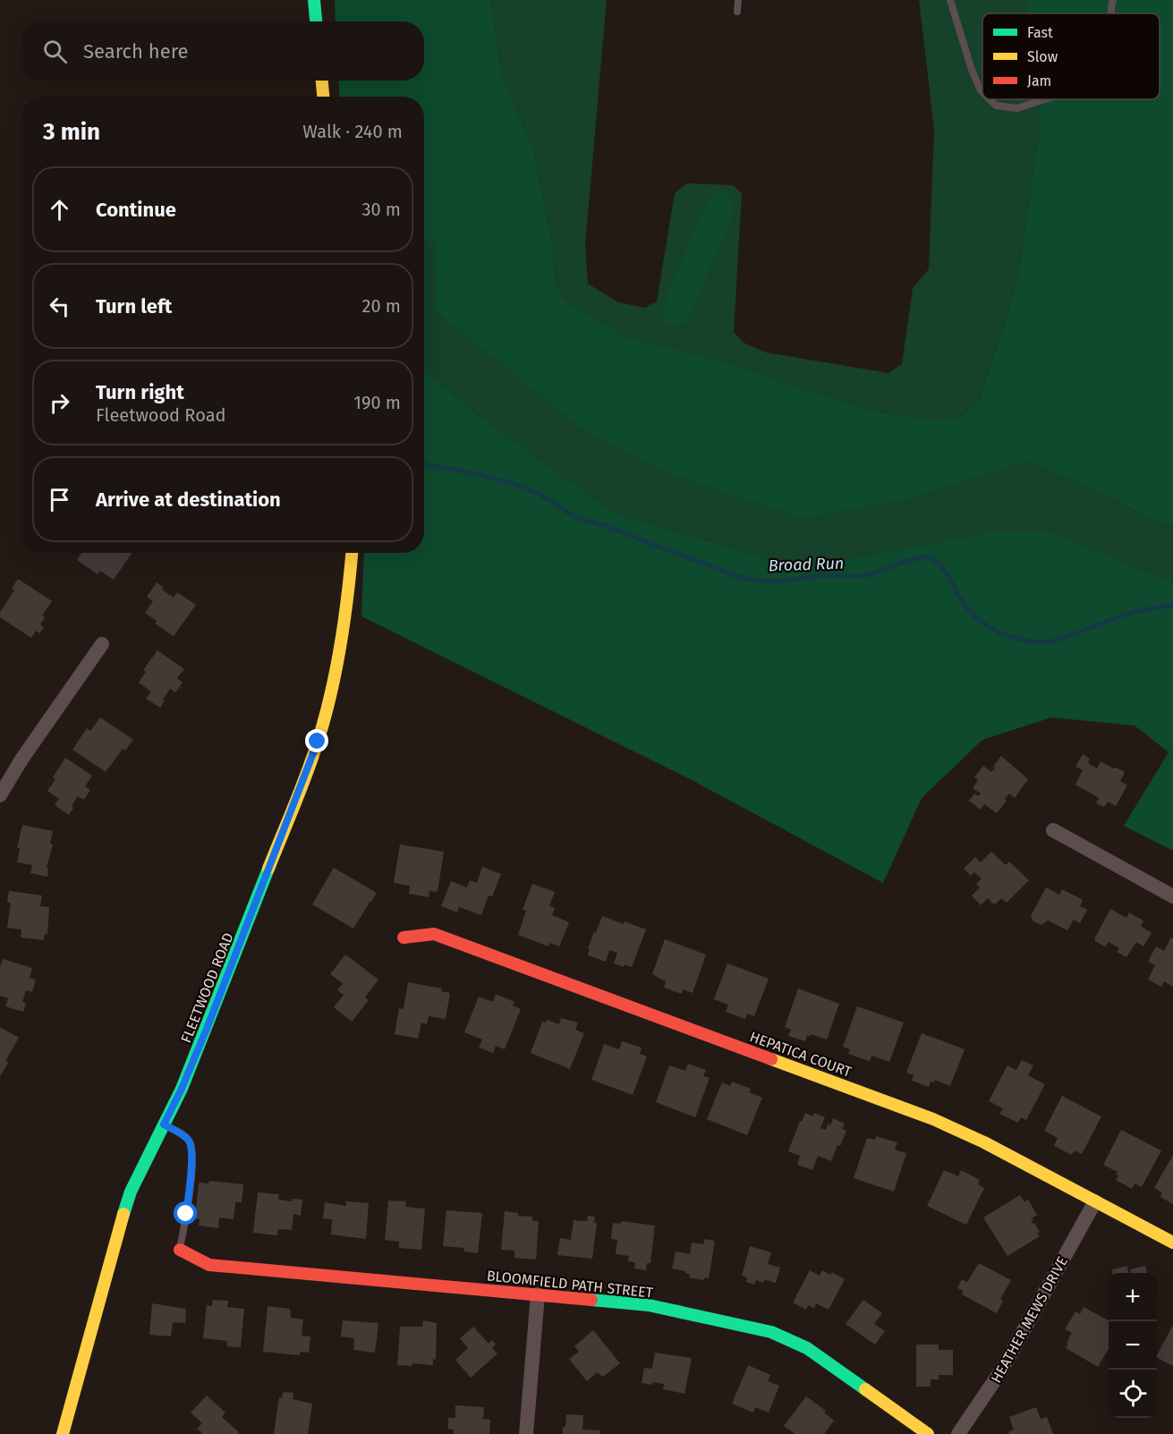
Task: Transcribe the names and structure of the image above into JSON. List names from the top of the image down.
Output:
{
  "streets": {
    "street": [
      "FLEETWOOD ROAD",
      "HEPATICA COURT",
      "BLOOMFIELD PATH STREET",
      "HEATHER MEWS DRIVE"
    ]
  },
  "crossings": [
    ["HEPATICA COURT", "HEATHER MEWS DRIVE"]
  ],
  "water": ["Broad Run"],
  "legend": ["Fast", "Slow", "Jam"],
  "page": {
    "search": "Search here",
    "heading": ["3 min", "Walk · 240 m"],
    "list": [
      ["Continue", "30 m"],
      ["Turn left", "20 m"],
      ["Turn right", "Fleetwood Road", "190 m"],
      "Arrive at destination"
    ],
    "map_buttons": ["+", "−"]
  }
}
